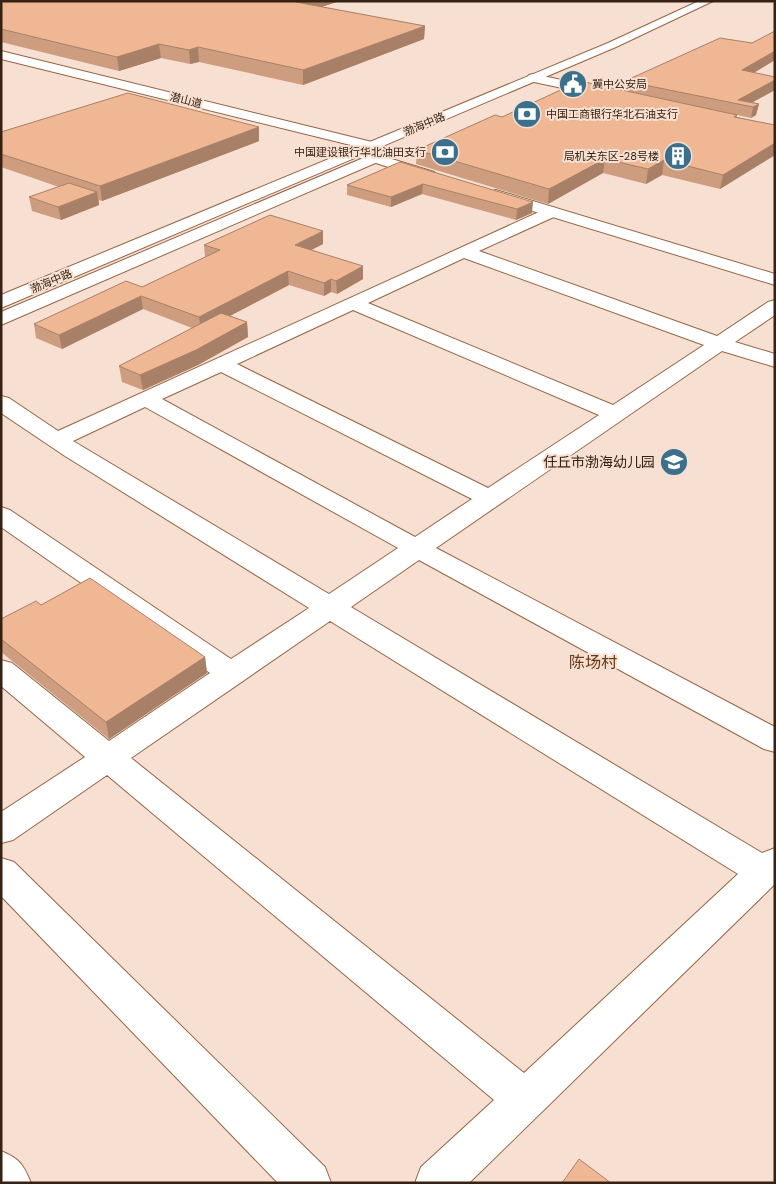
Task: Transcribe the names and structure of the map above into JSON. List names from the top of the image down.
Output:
{
  "streets": {
    "street": ["潜山道", "渤海中路"]
  },
  "crossings": [
    ["潜山道", "渤海中路"]
  ],
  "districts": ["陈场村"],
  "places": {
    "public building": ["冀中公安局"],
    "bank": ["中国工商银行华北石油支行", "中国建设银行华北油田支行"],
    "building": ["局机关东区-28号楼"],
    "school or university": ["任丘市渤海幼儿园"]
  }
}
